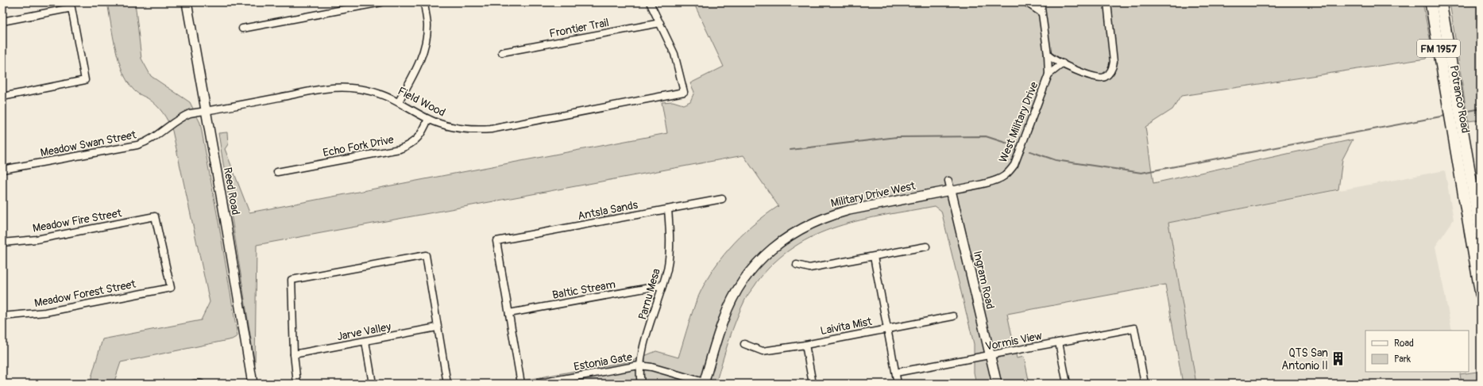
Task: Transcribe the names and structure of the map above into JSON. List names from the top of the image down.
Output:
{
  "streets": {
    "main road": ["FM 1957", "Potranco Road"],
    "street": [
      "Frontier Trail",
      "Field Wood",
      "West Military Drive",
      "Meadow Swan Street",
      "Echo Fork Drive",
      "Reed Road",
      "Military Drive West",
      "Antsla Sands",
      "Meadow Fire Street",
      "Ingram Road",
      "Baltic Stream",
      "Meadow Forest Street",
      "Parnu Mesa",
      "Laivita Mist",
      "Jarve Valley",
      "Vormis View",
      "Estonia Gate"
    ]
  },
  "crossings": [
    ["Frontier Trail", "Field Wood"],
    ["Field Wood", "Meadow Swan Street"],
    ["Field Wood", "Echo Fork Drive"],
    ["Field Wood", "Reed Road"],
    ["West Military Drive", "Military Drive West"],
    ["West Military Drive", "Ingram Road"],
    ["Meadow Swan Street", "Reed Road"],
    ["Military Drive West", "Ingram Road"],
    ["Military Drive West", "Estonia Gate"],
    ["Antsla Sands", "Baltic Stream"],
    ["Antsla Sands", "Parnu Mesa"],
    ["Meadow Fire Street", "Meadow Forest Street"],
    ["Ingram Road", "Vormis View"],
    ["Baltic Stream", "Parnu Mesa"],
    ["Parnu Mesa", "Estonia Gate"]
  ],
  "places": {
    "building": ["QTS San Antonio II"]
  },
  "legend": ["Road", "Park"]
}
